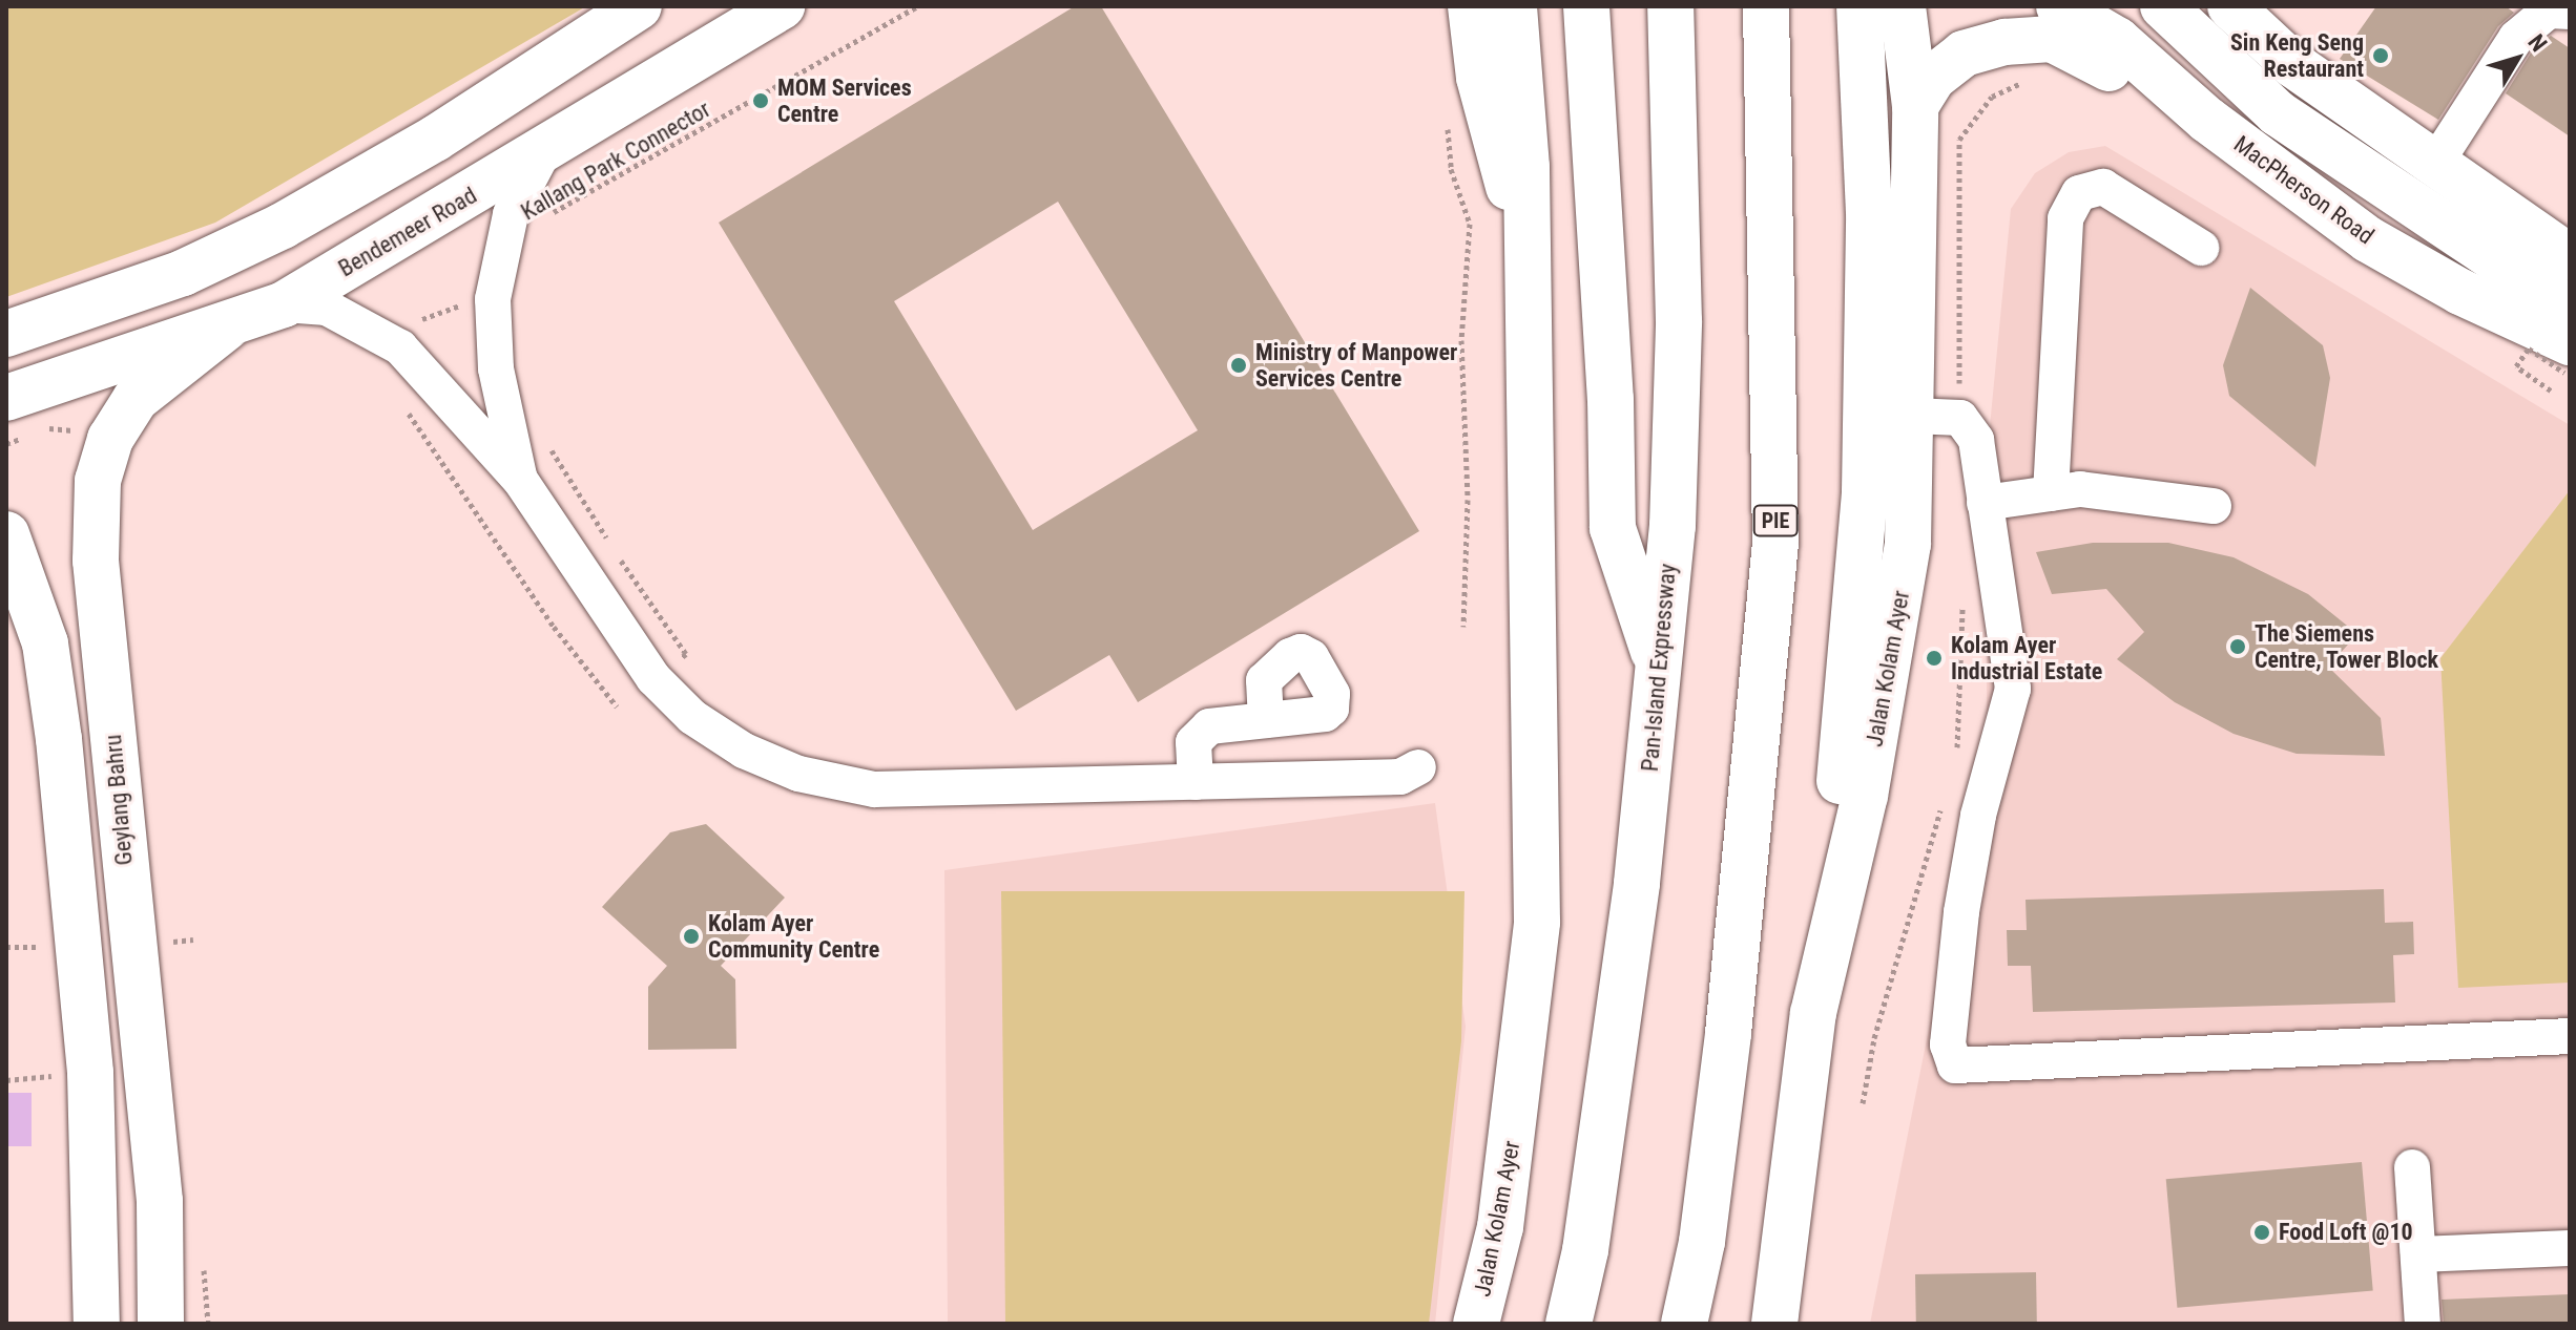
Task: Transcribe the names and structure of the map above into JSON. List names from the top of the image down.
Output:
{
  "streets": {
    "main road": [
      "MacPherson Road",
      "Bendemeer Road",
      "PIE",
      "Pan-Island Expressway",
      "Jalan Kolam Ayer",
      "Geylang Bahru"
    ],
    "path": ["Kallang Park Connector"]
  },
  "crossings": [
    ["Bendemeer Road", "Geylang Bahru"]
  ],
  "places": [
    "Sin Keng Seng Restaurant",
    "MOM Services Centre",
    "Ministry of Manpower Services Centre",
    "The Siemens Centre, Tower Block",
    "Kolam Ayer Industrial Estate",
    "Kolam Ayer Community Centre",
    "Food Loft @10"
  ],
  "north": "top right"
}
